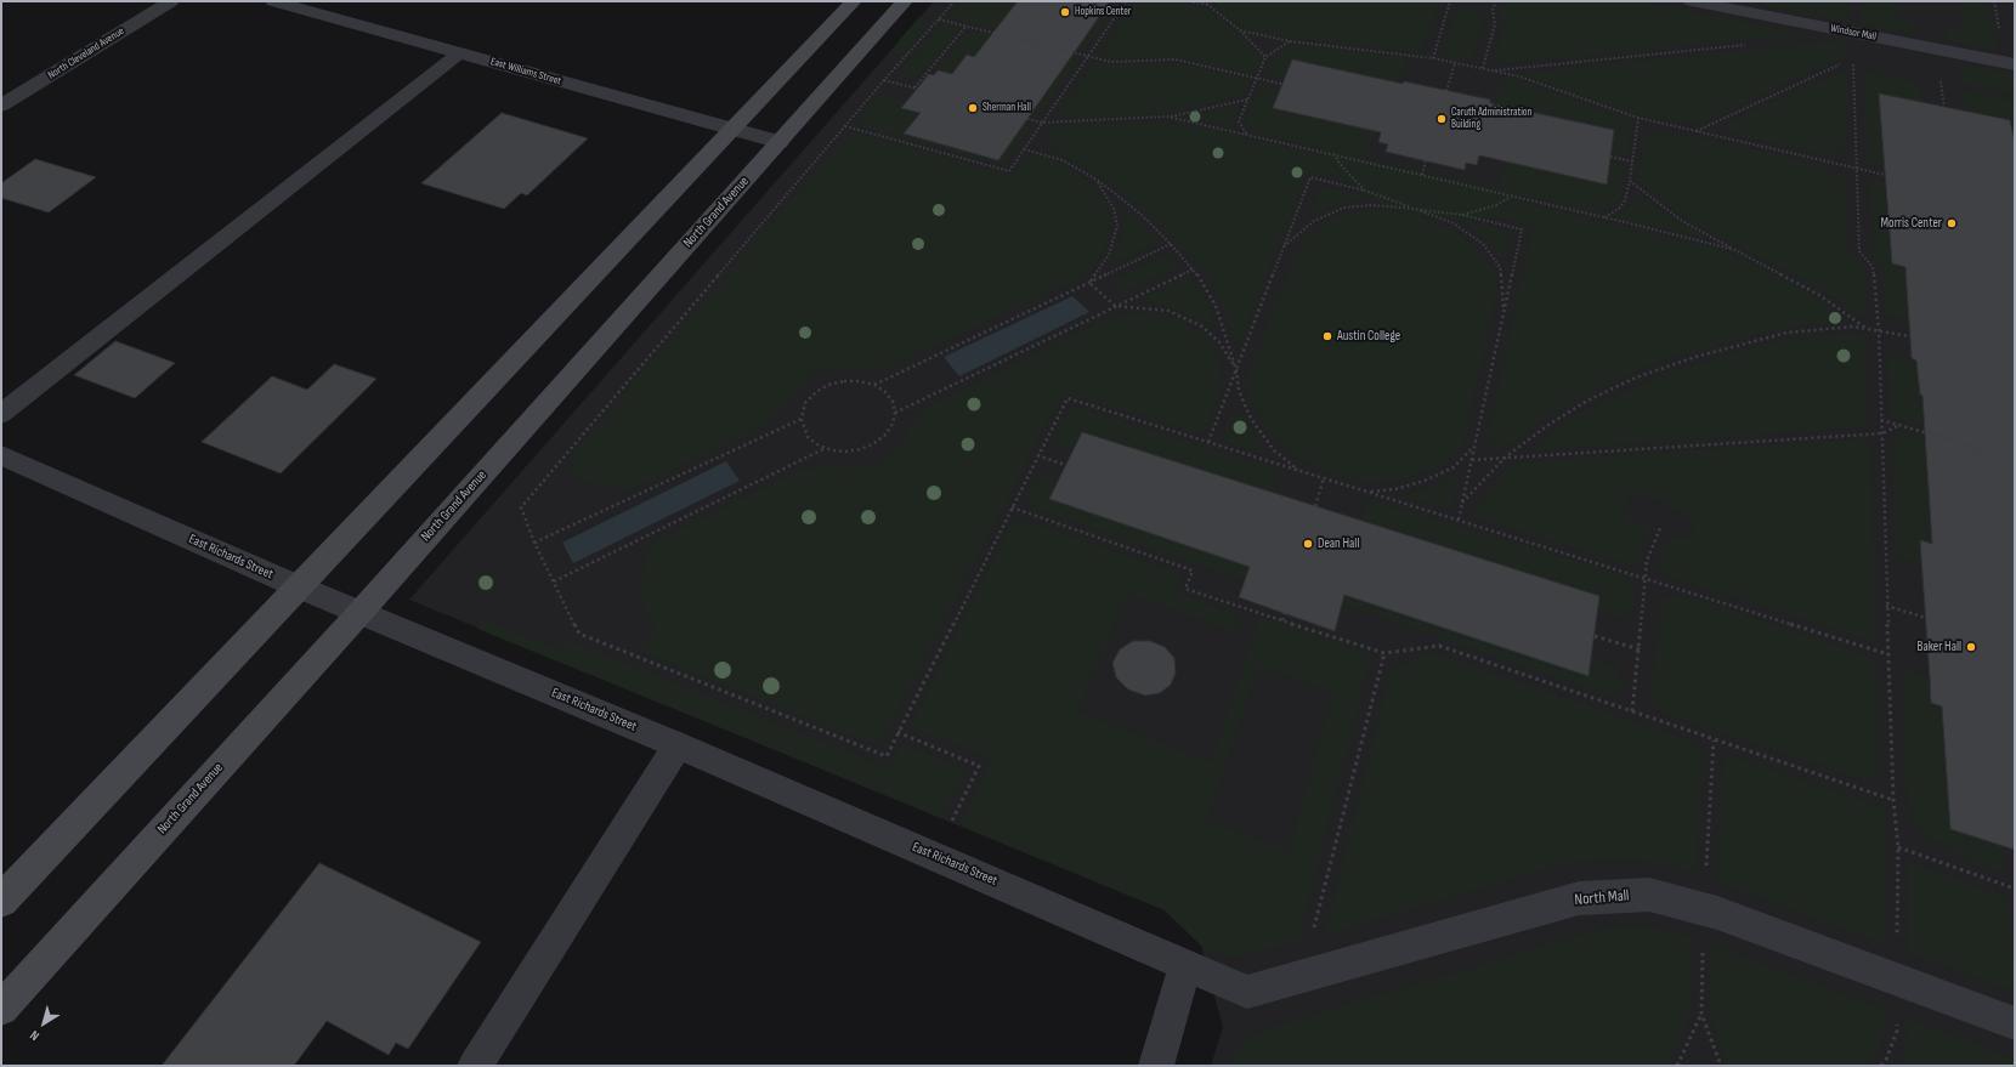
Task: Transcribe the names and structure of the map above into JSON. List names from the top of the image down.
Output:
{
  "streets": {
    "main road": ["North Grand Avenue"],
    "street": [
      "Windsor Mall",
      "North Cleveland Avenue",
      "East Williams Street",
      "East Richards Street",
      "North Mall"
    ]
  },
  "crossings": [
    ["East Williams Street", "North Grand Avenue"],
    ["North Grand Avenue", "East Richards Street"],
    ["East Richards Street", "North Mall"]
  ],
  "places": [
    "Hopkins Center",
    "Sherman Hall",
    "Caruth Administration Building",
    "Morris Center",
    "Austin College",
    "Dean Hall",
    "Baker Hall"
  ],
  "north": "bottom left"
}
